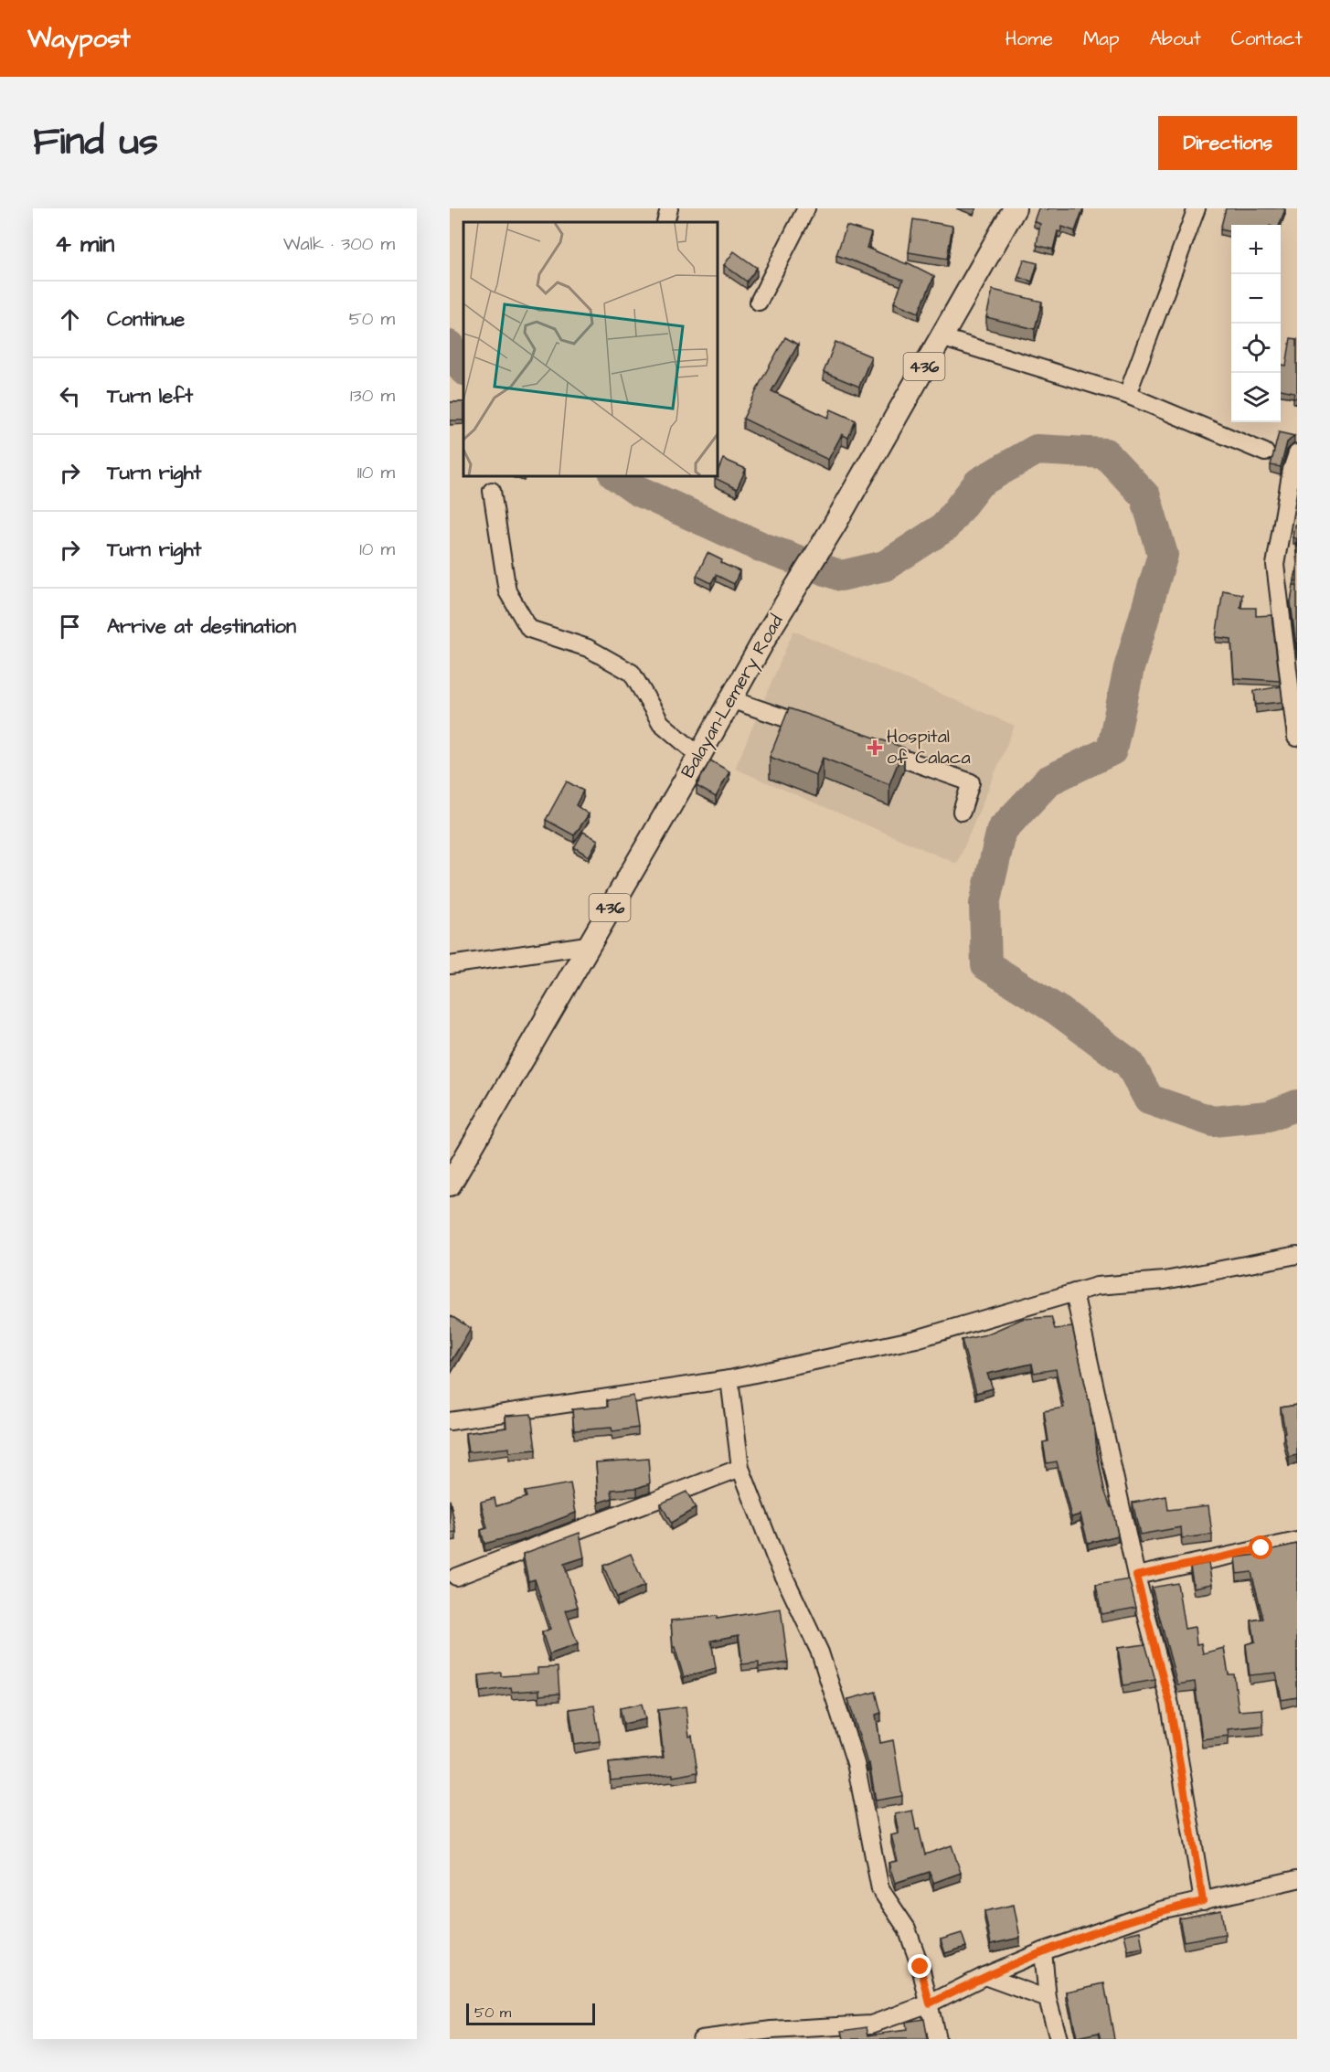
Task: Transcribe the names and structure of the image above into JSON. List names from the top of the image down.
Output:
{
  "streets": {
    "main road": ["436", "Balayan-Lemery Road"]
  },
  "places": {
    "health": ["Hospital of Calaca"]
  },
  "scale_bar": "50 m",
  "page": {
    "header": "Waypost",
    "nav": [
      "Home",
      "Map",
      "About",
      "Contact"
    ],
    "title": "Find us",
    "buttons": "Directions",
    "heading": ["4 min", "Walk · 300 m"],
    "map_buttons": ["+", "−"],
    "list": [
      ["Continue", "50 m"],
      ["Turn left", "130 m"],
      ["Turn right", "110 m"],
      ["Turn right", "10 m"],
      "Arrive at destination"
    ],
    "scale": "50 m"
  }
}
